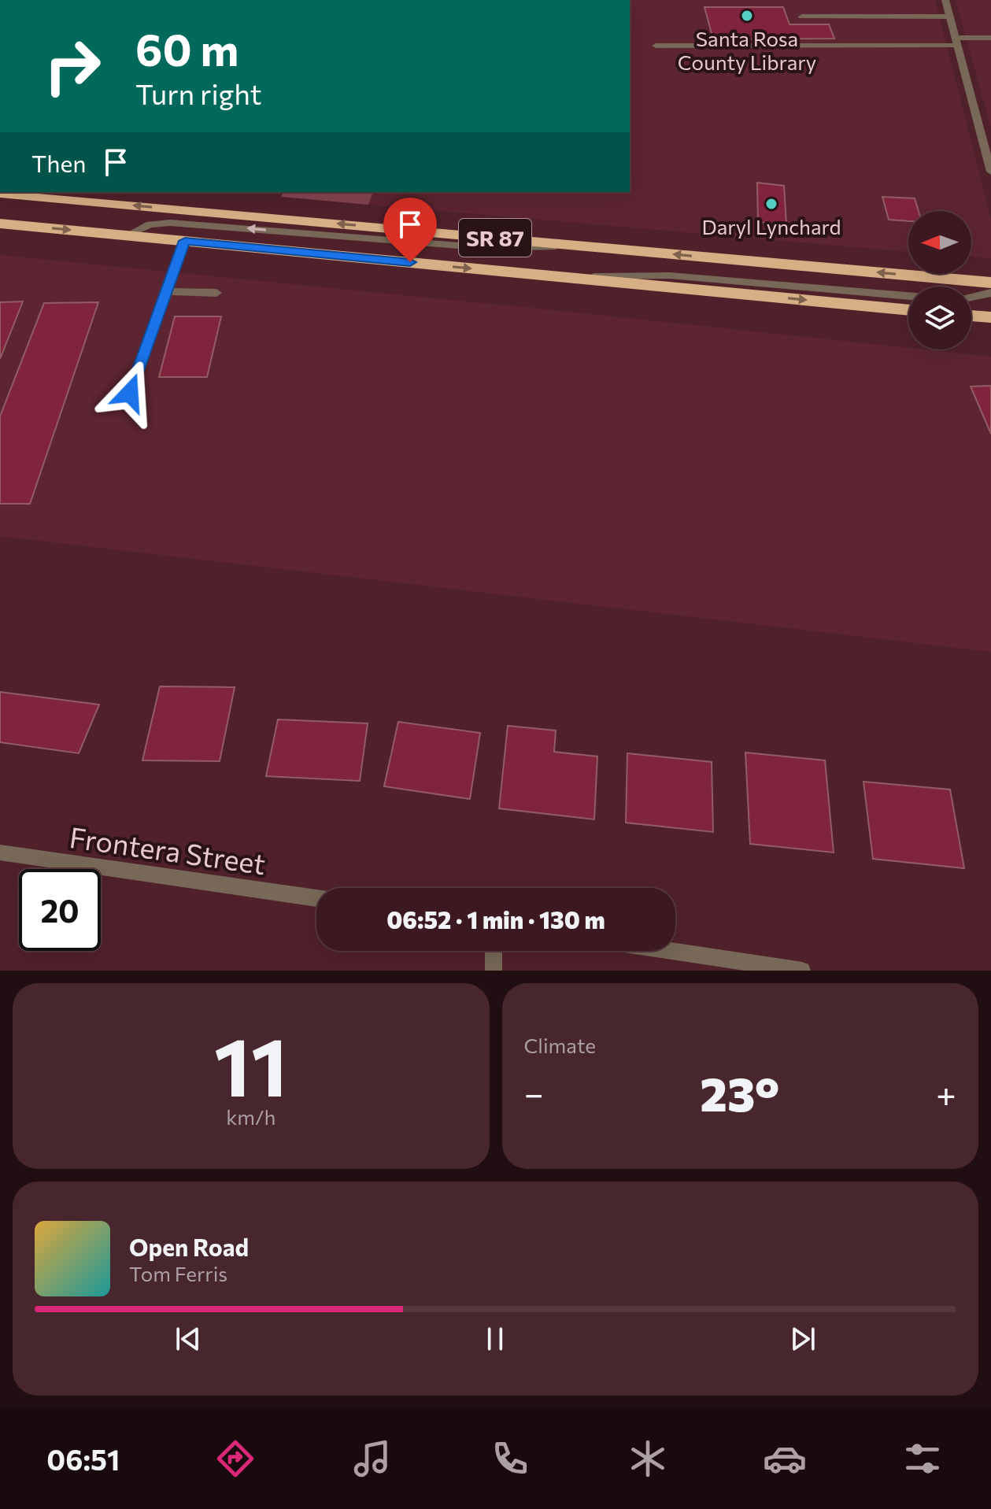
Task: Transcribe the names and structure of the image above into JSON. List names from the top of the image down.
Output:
{
  "streets": {
    "highway": ["SR 87"],
    "street": ["Frontera Street"]
  },
  "places": ["Santa Rosa County Library", "Daryl Lynchard"],
  "north": "left",
  "page": {
    "turn": ["60 m", "Turn right"],
    "then": "Then",
    "limit": "20",
    "trip": "06:52 · 1 min · 130 m",
    "tile": [
      ["11", "km/h"],
      "Climate"
    ],
    "heat": ["−", "23°", "+"],
    "song": ["Open Road", "Tom Ferris"],
    "tabs": "06:51"
  }
}
